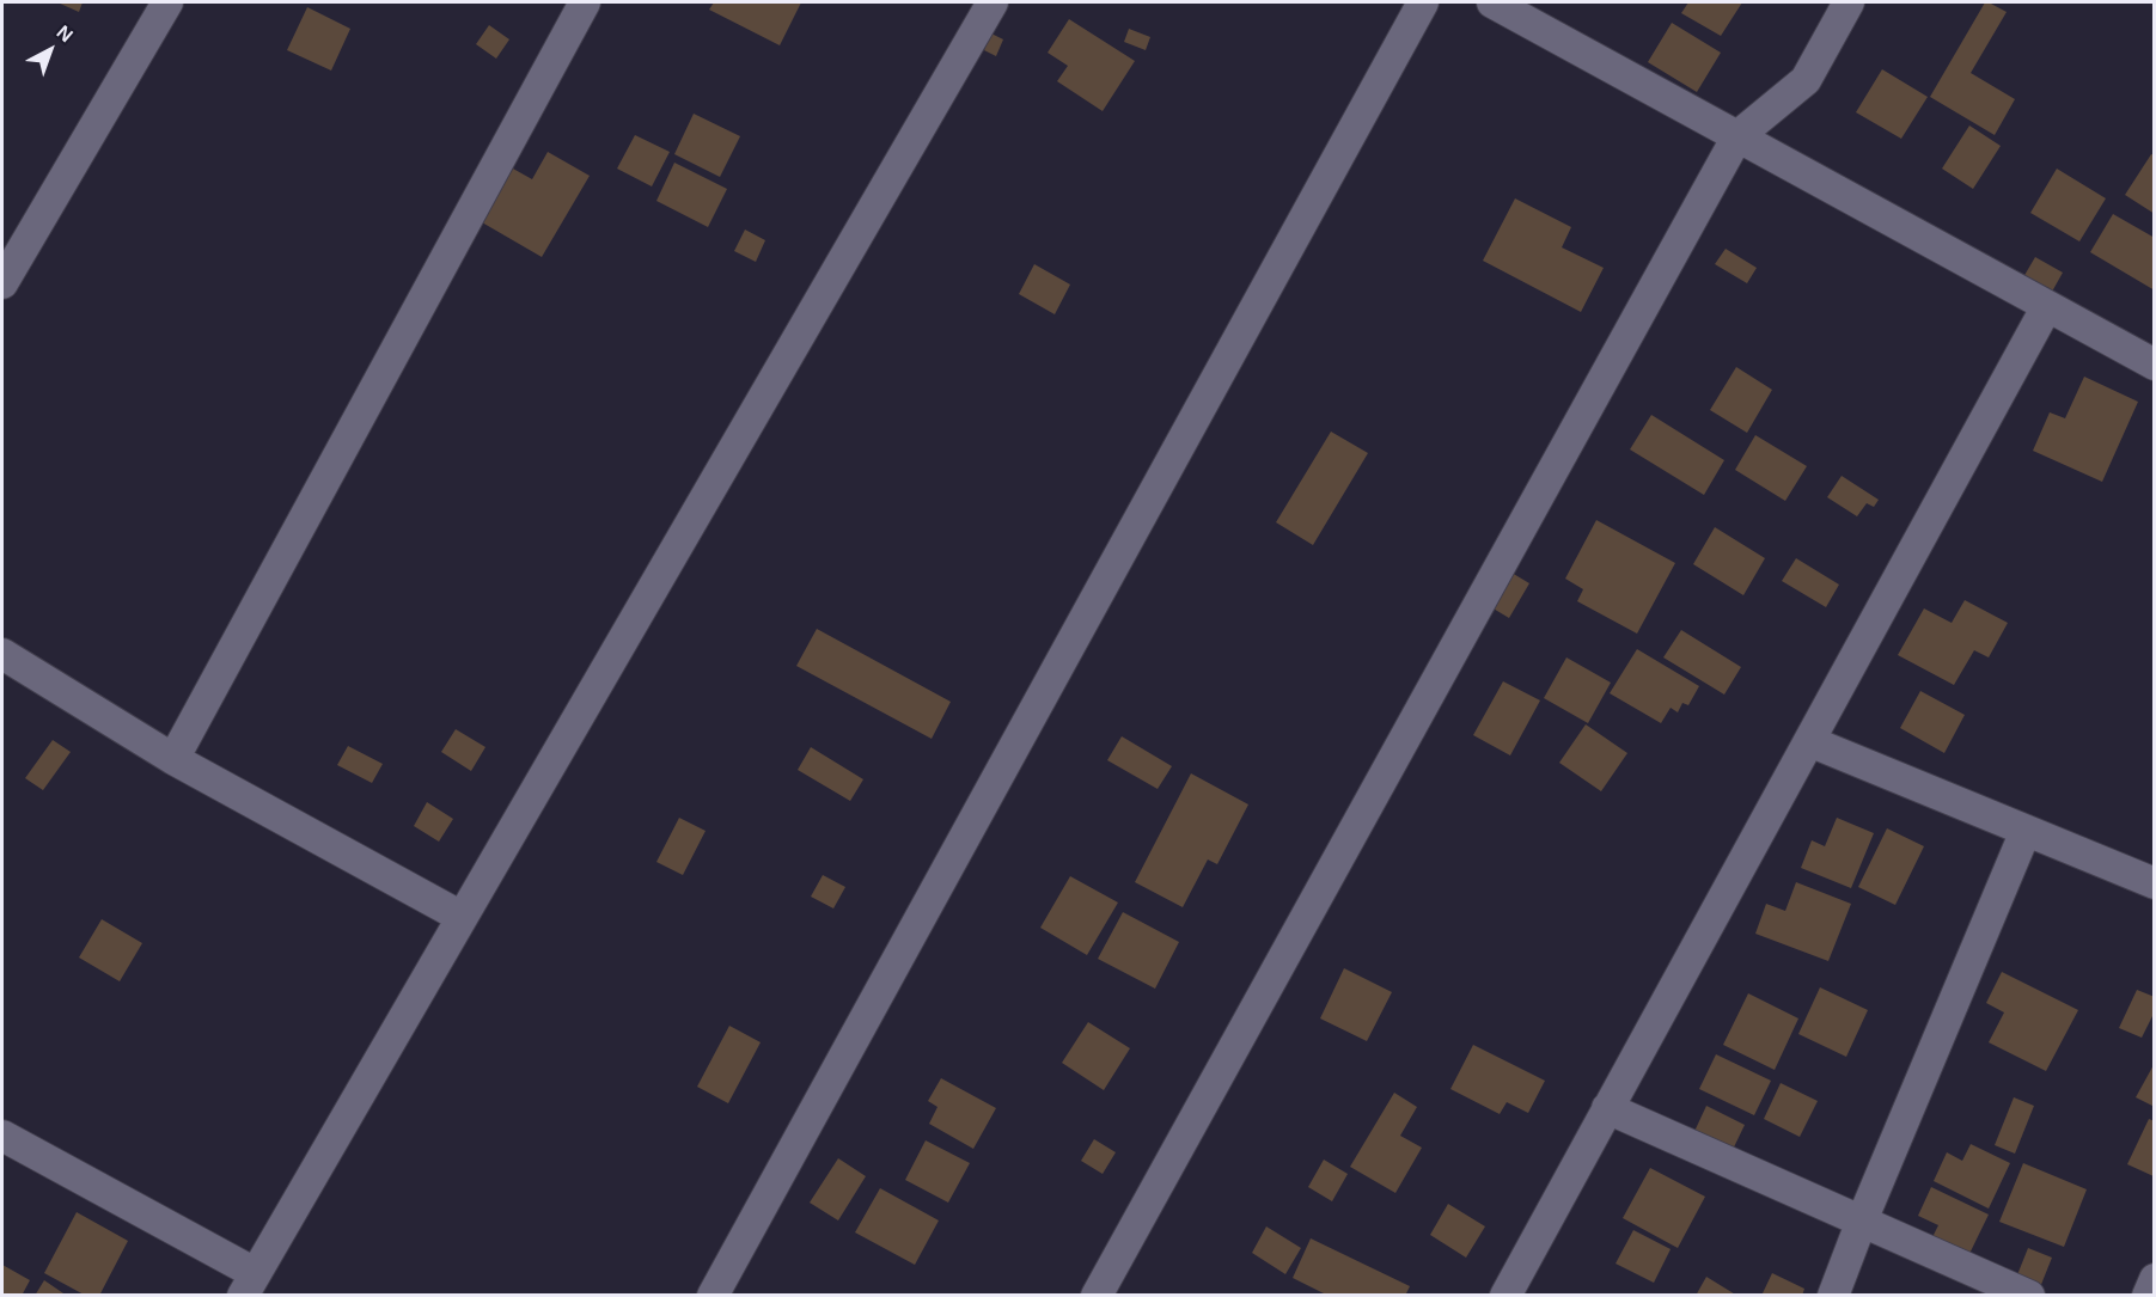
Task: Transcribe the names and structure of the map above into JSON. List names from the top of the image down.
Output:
{
  "north": "top right"
}
